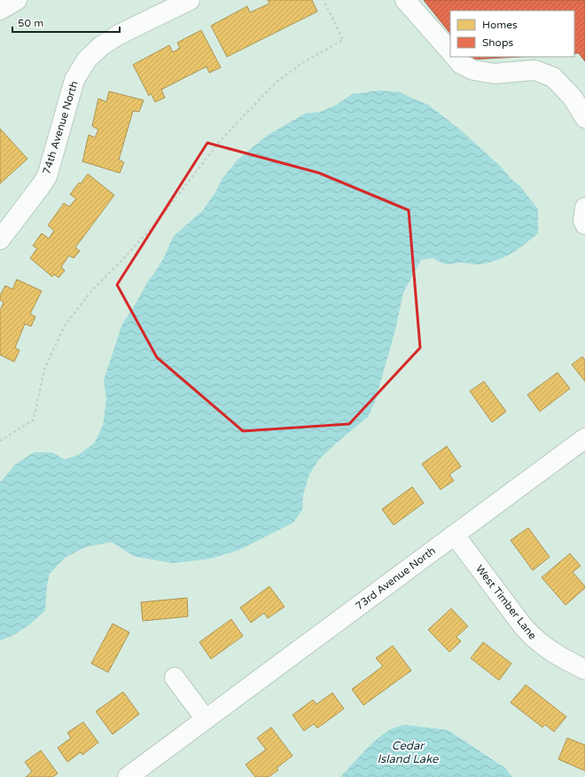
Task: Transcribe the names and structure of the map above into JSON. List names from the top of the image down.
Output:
{
  "streets": {
    "main road": ["74th Avenue North", "73rd Avenue North", "West Timber Lane"]
  },
  "crossings": [
    ["73rd Avenue North", "West Timber Lane"]
  ],
  "water": ["Cedar Island Lake"],
  "legend": ["Homes", "Shops"],
  "scale_bar": "50 m"
}
